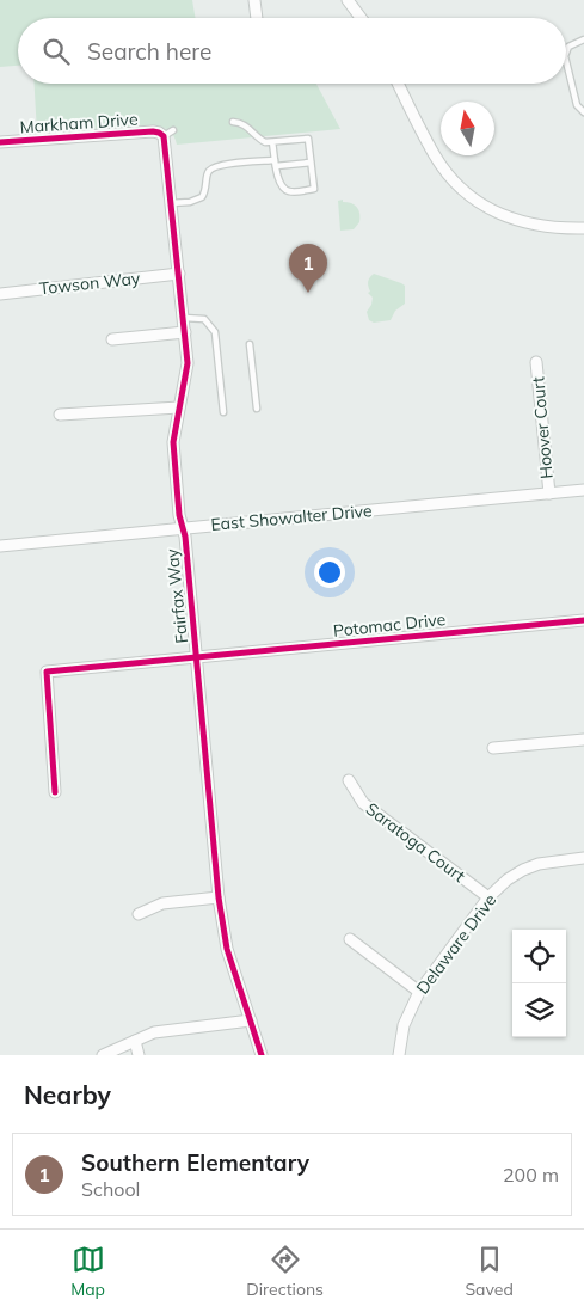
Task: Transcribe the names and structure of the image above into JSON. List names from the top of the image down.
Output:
{
  "streets": {
    "street": [
      "Markham Drive",
      "Towson Way",
      "Hoover Court",
      "East Showalter Drive",
      "Fairfax Way",
      "Potomac Drive",
      "Saratoga Court",
      "Delaware Drive"
    ]
  },
  "crossings": [
    ["Markham Drive", "Fairfax Way"],
    ["Towson Way", "Fairfax Way"],
    ["Hoover Court", "East Showalter Drive"],
    ["East Showalter Drive", "Fairfax Way"],
    ["Fairfax Way", "Potomac Drive"],
    ["Saratoga Court", "Delaware Drive"]
  ],
  "north": "top",
  "page": {
    "search": "Search here",
    "pins": "1",
    "heading": "Nearby",
    "list": [
      {
        "mark": "1",
        "name": "Southern Elementary",
        "note": "School",
        "value": "200 m"
      }
    ],
    "nav": ["Map", "Directions", "Saved"]
  }
}
